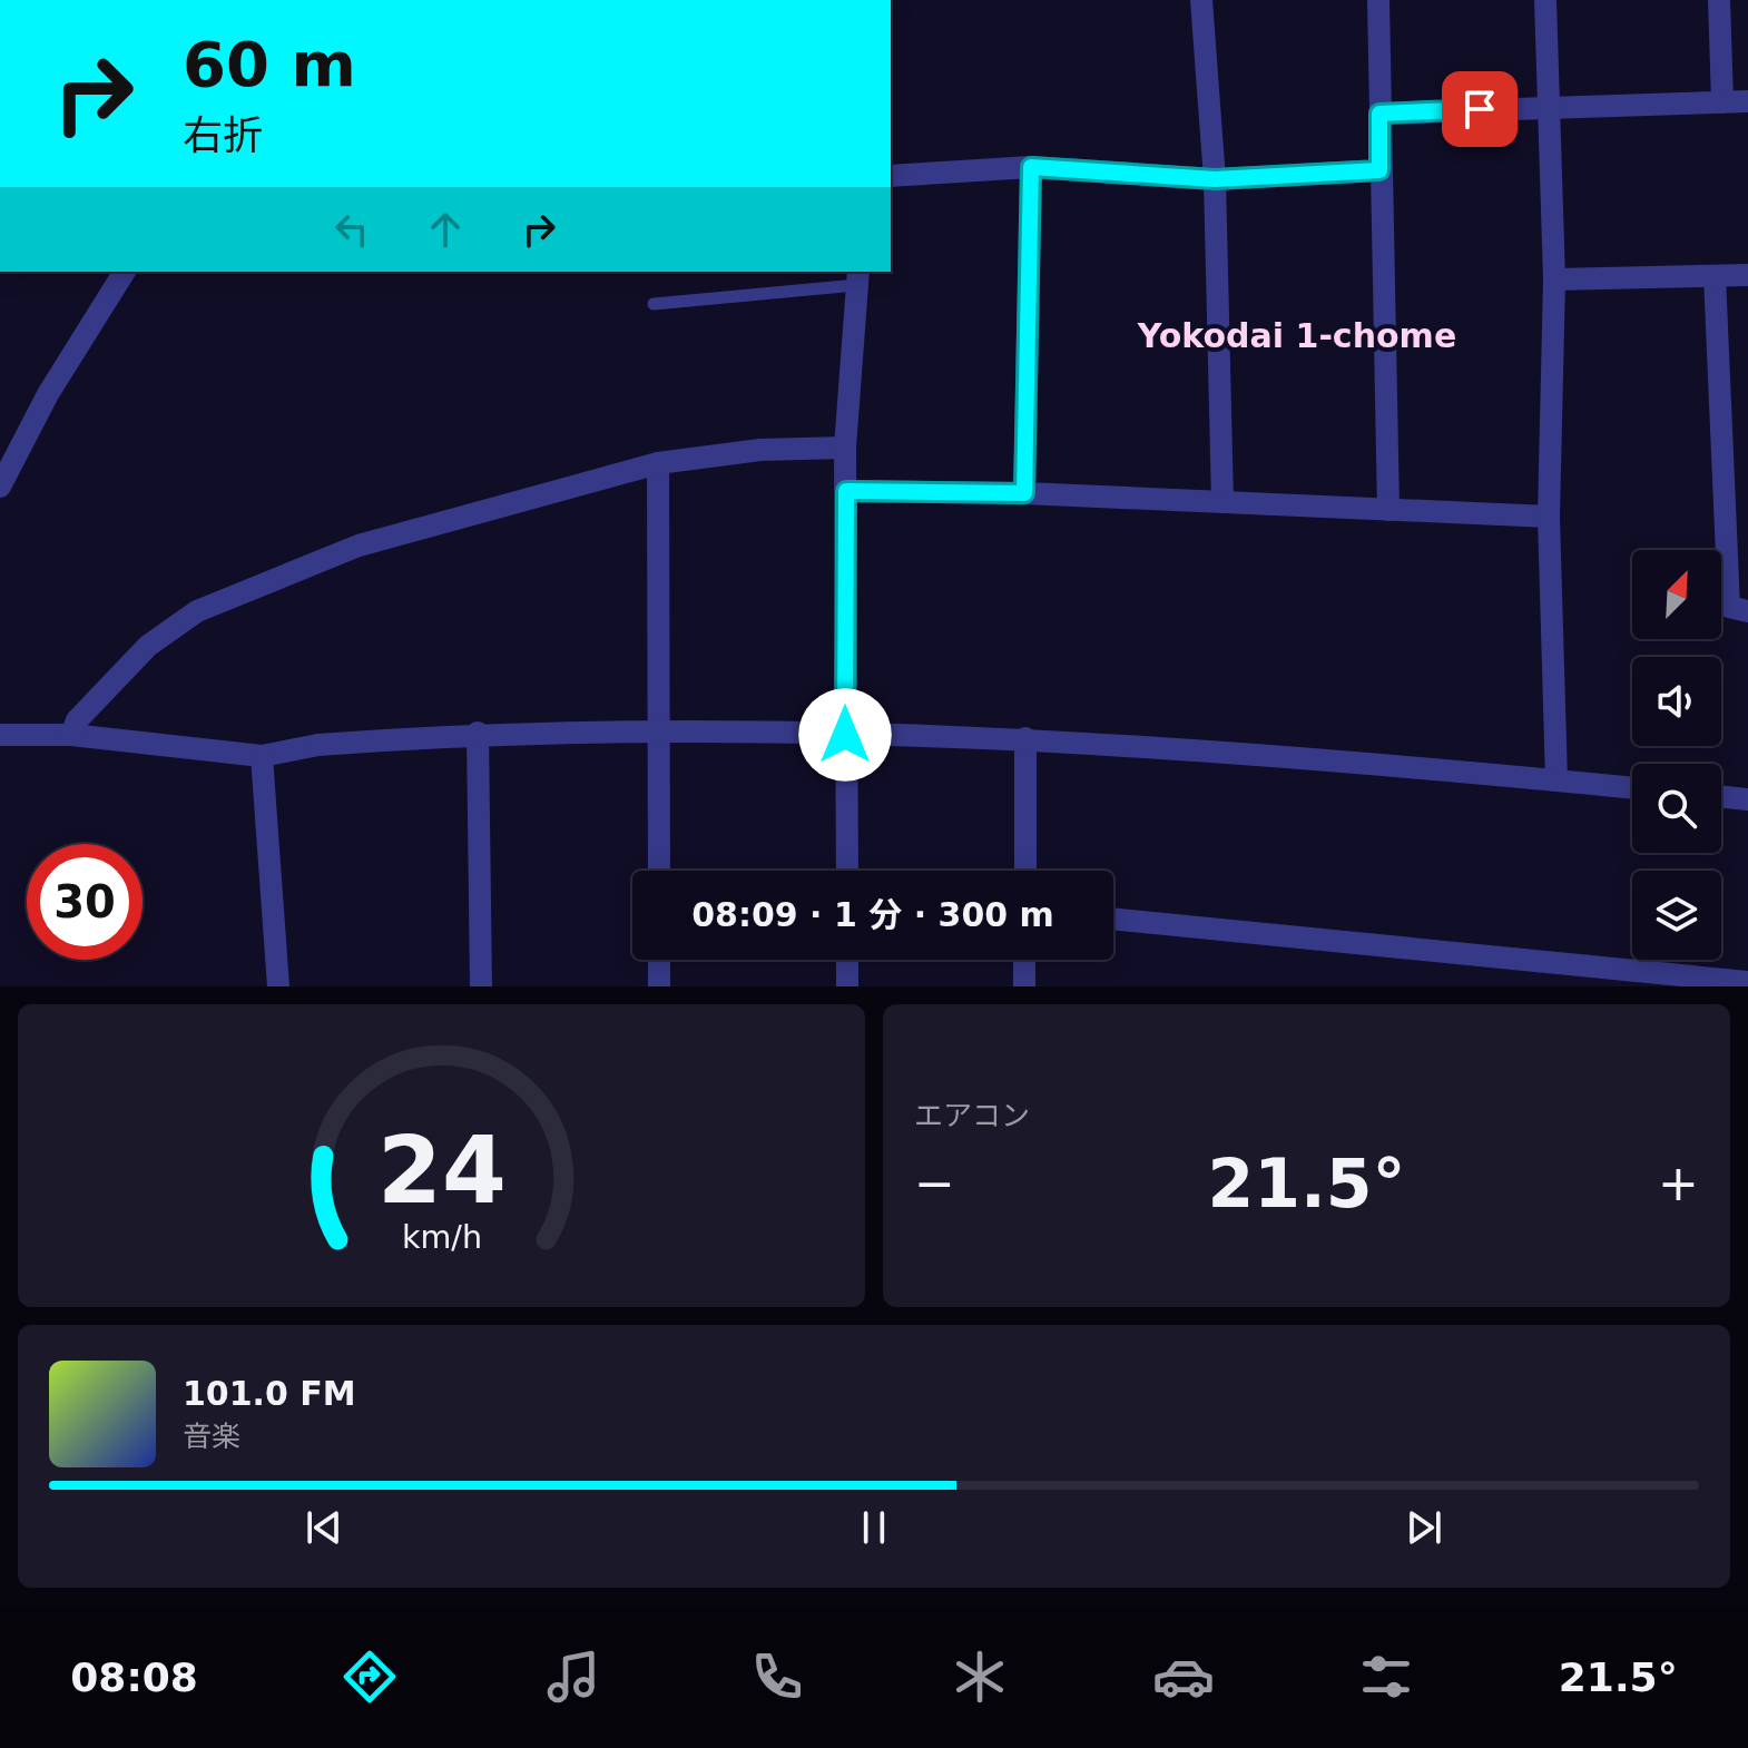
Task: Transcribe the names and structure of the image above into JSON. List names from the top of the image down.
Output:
{
  "districts": ["Yokodai 1-chome"],
  "north": "top right",
  "page": {
    "turn": ["60 m", "右折"],
    "limit": "30",
    "trip": "08:09 · 1 分 · 300 m",
    "tile": "エアコン",
    "heat": ["−", "21.5°", "+"],
    "song": ["101.0 FM", "音楽"],
    "tabs": ["08:08", "21.5°"],
    "gauge": ["24", "km/h"]
  }
}
